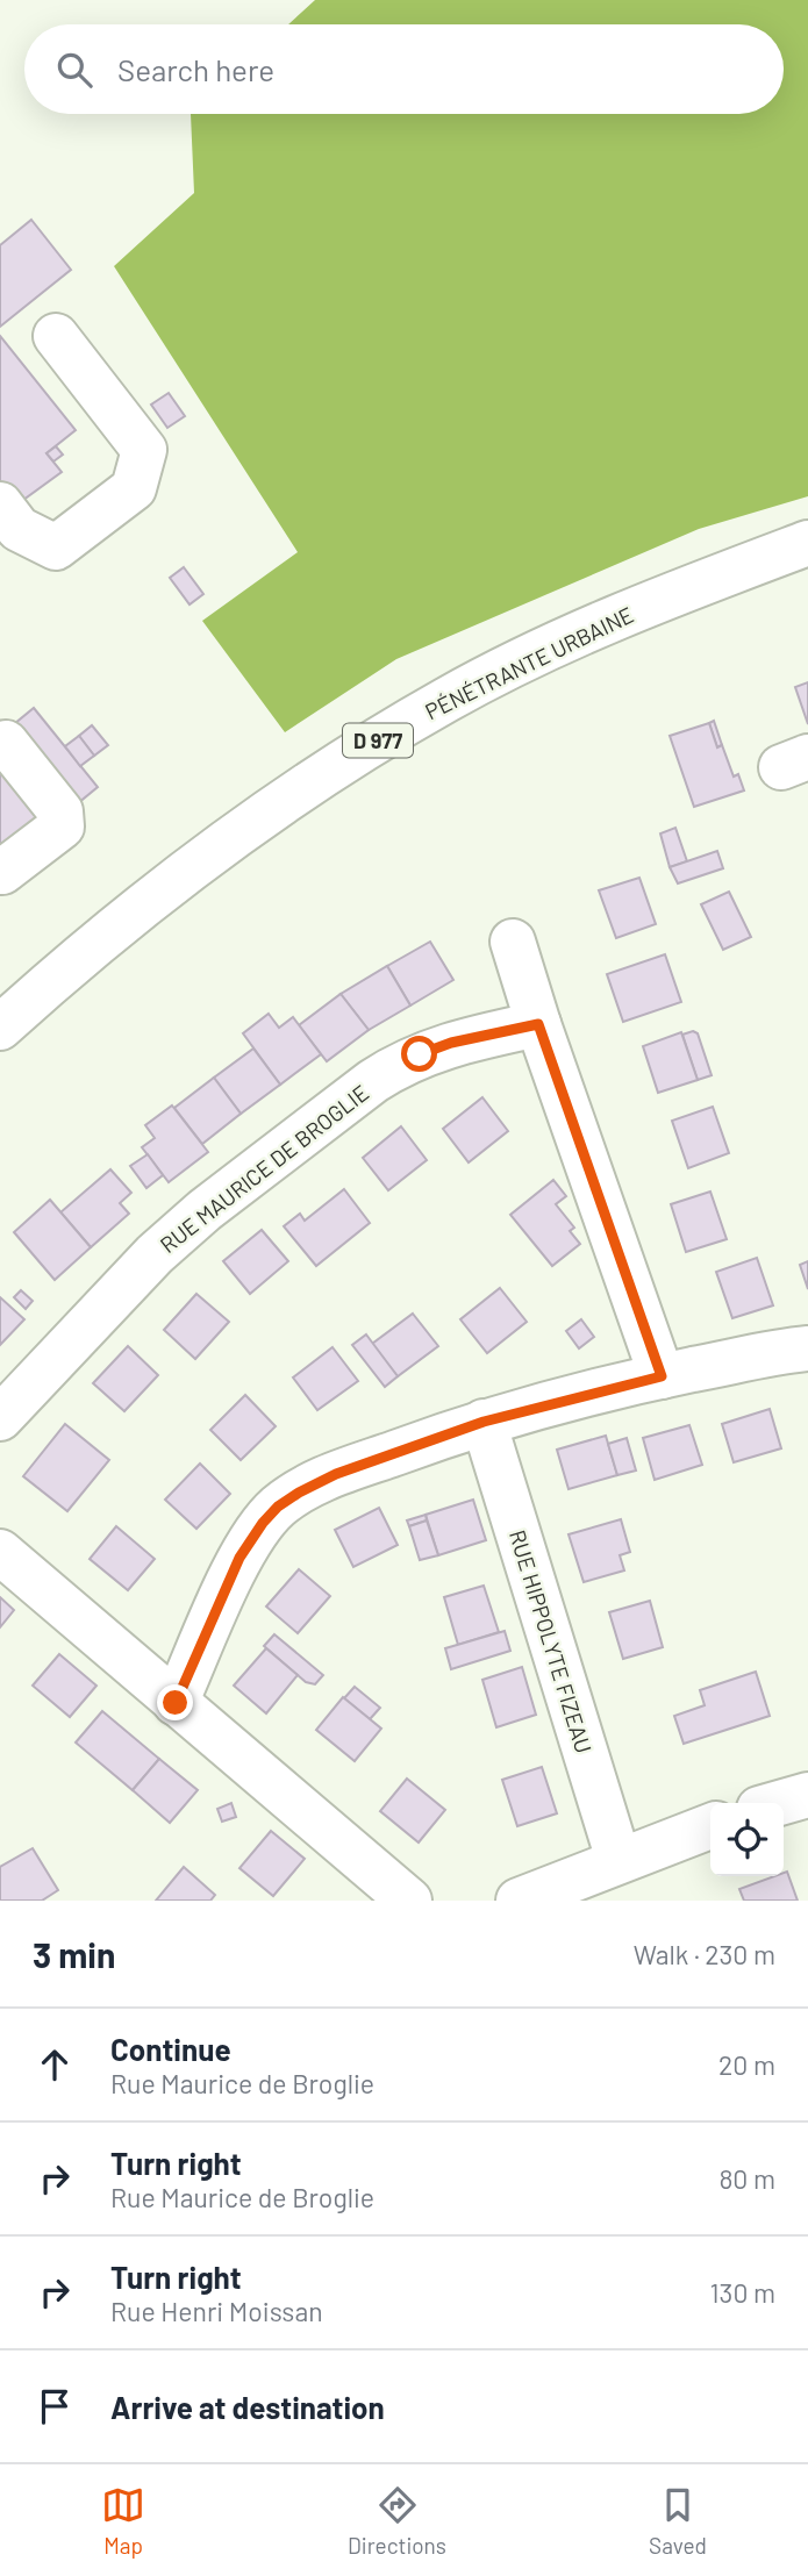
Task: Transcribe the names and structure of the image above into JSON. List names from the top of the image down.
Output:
{
  "streets": {
    "street": [
      "PÉNÉTRANTE URBAINE",
      "D 977",
      "RUE MAURICE DE BROGLIE",
      "RUE HIPPOLYTE FIZEAU"
    ]
  },
  "page": {
    "search": "Search here",
    "heading": ["3 min", "Walk · 230 m"],
    "list": [
      ["Continue", "Rue Maurice de Broglie", "20 m"],
      ["Turn right", "Rue Maurice de Broglie", "80 m"],
      ["Turn right", "Rue Henri Moissan", "130 m"],
      "Arrive at destination"
    ],
    "nav": ["Map", "Directions", "Saved"]
  }
}
